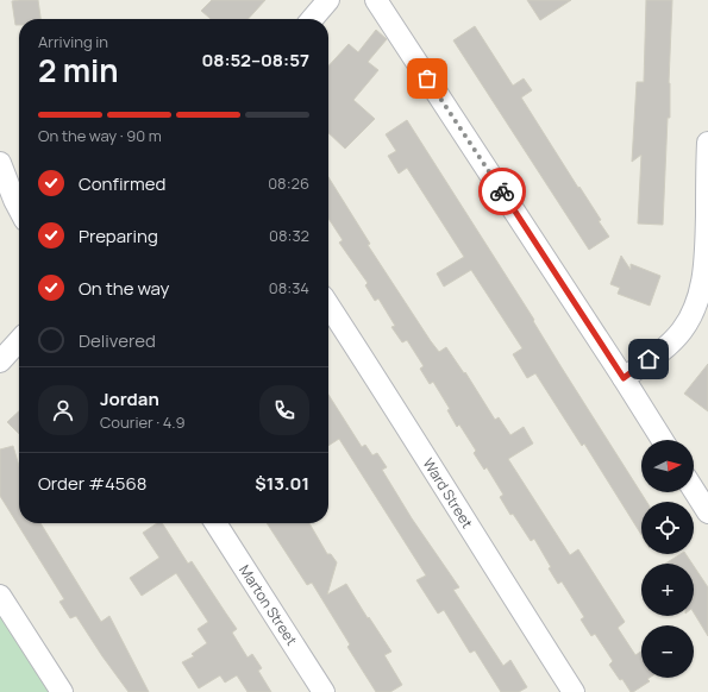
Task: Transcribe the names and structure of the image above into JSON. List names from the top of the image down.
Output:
{
  "streets": {
    "street": ["Ward Street", "Marton Street"]
  },
  "north": "right",
  "page": {
    "heading": ["2 min", "Arriving in", "08:52–08:57"],
    "panel": [
      "Jordan",
      "Courier · 4.9",
      "Order #4568",
      "$13.01"
    ],
    "bar": "On the way · 90 m",
    "list": [
      ["Confirmed", "08:26"],
      ["Preparing", "08:32"],
      ["On the way", "08:34"],
      "Delivered"
    ],
    "map_buttons": ["+", "−"]
  }
}
